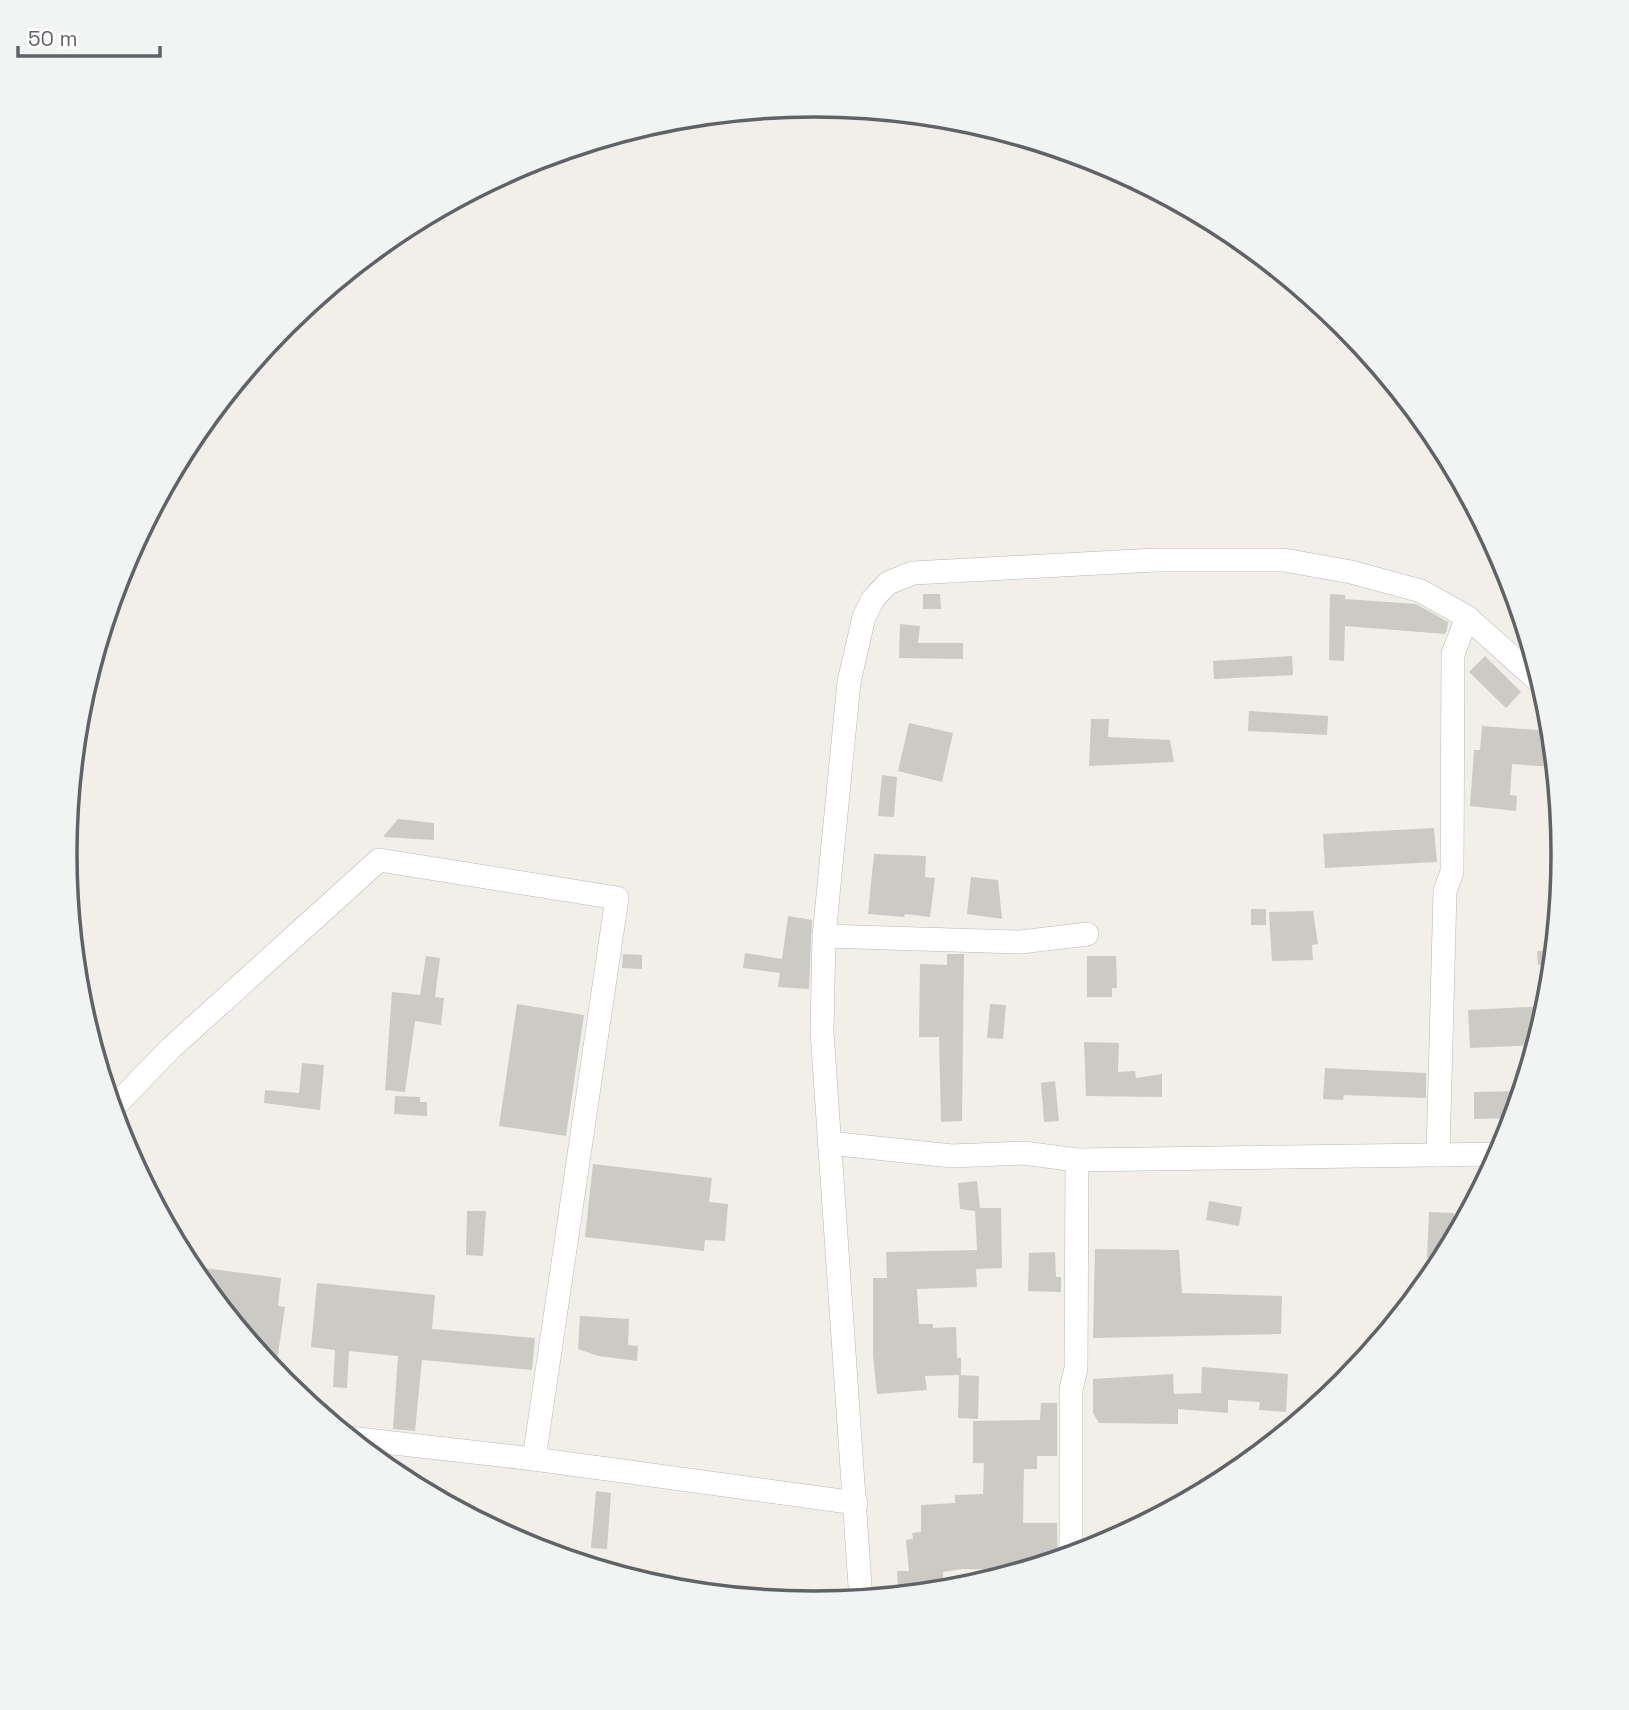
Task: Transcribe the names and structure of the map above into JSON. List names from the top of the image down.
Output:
{
  "scale_bar": "50 m"
}
